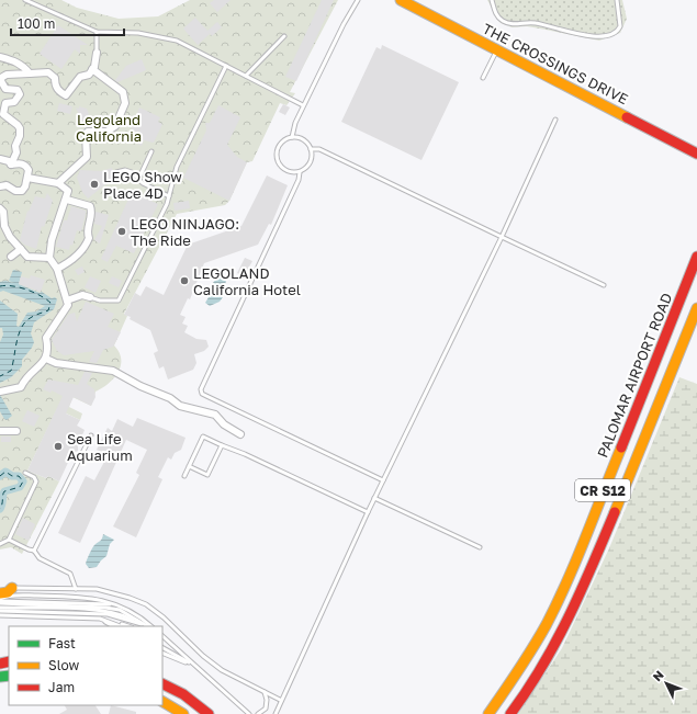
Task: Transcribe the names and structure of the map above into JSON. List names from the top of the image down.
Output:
{
  "streets": {
    "main road": ["THE CROSSINGS DRIVE", "PALOMAR AIRPORT ROAD", "CR S12"]
  },
  "parks": ["Legoland California"],
  "places": [
    "LEGO Show Place 4D",
    "LEGO NINJAGO: The Ride",
    "LEGOLAND California Hotel",
    "Sea Life Aquarium"
  ],
  "legend": ["Fast", "Slow", "Jam"],
  "scale_bar": "100 m",
  "north": "top left"
}
